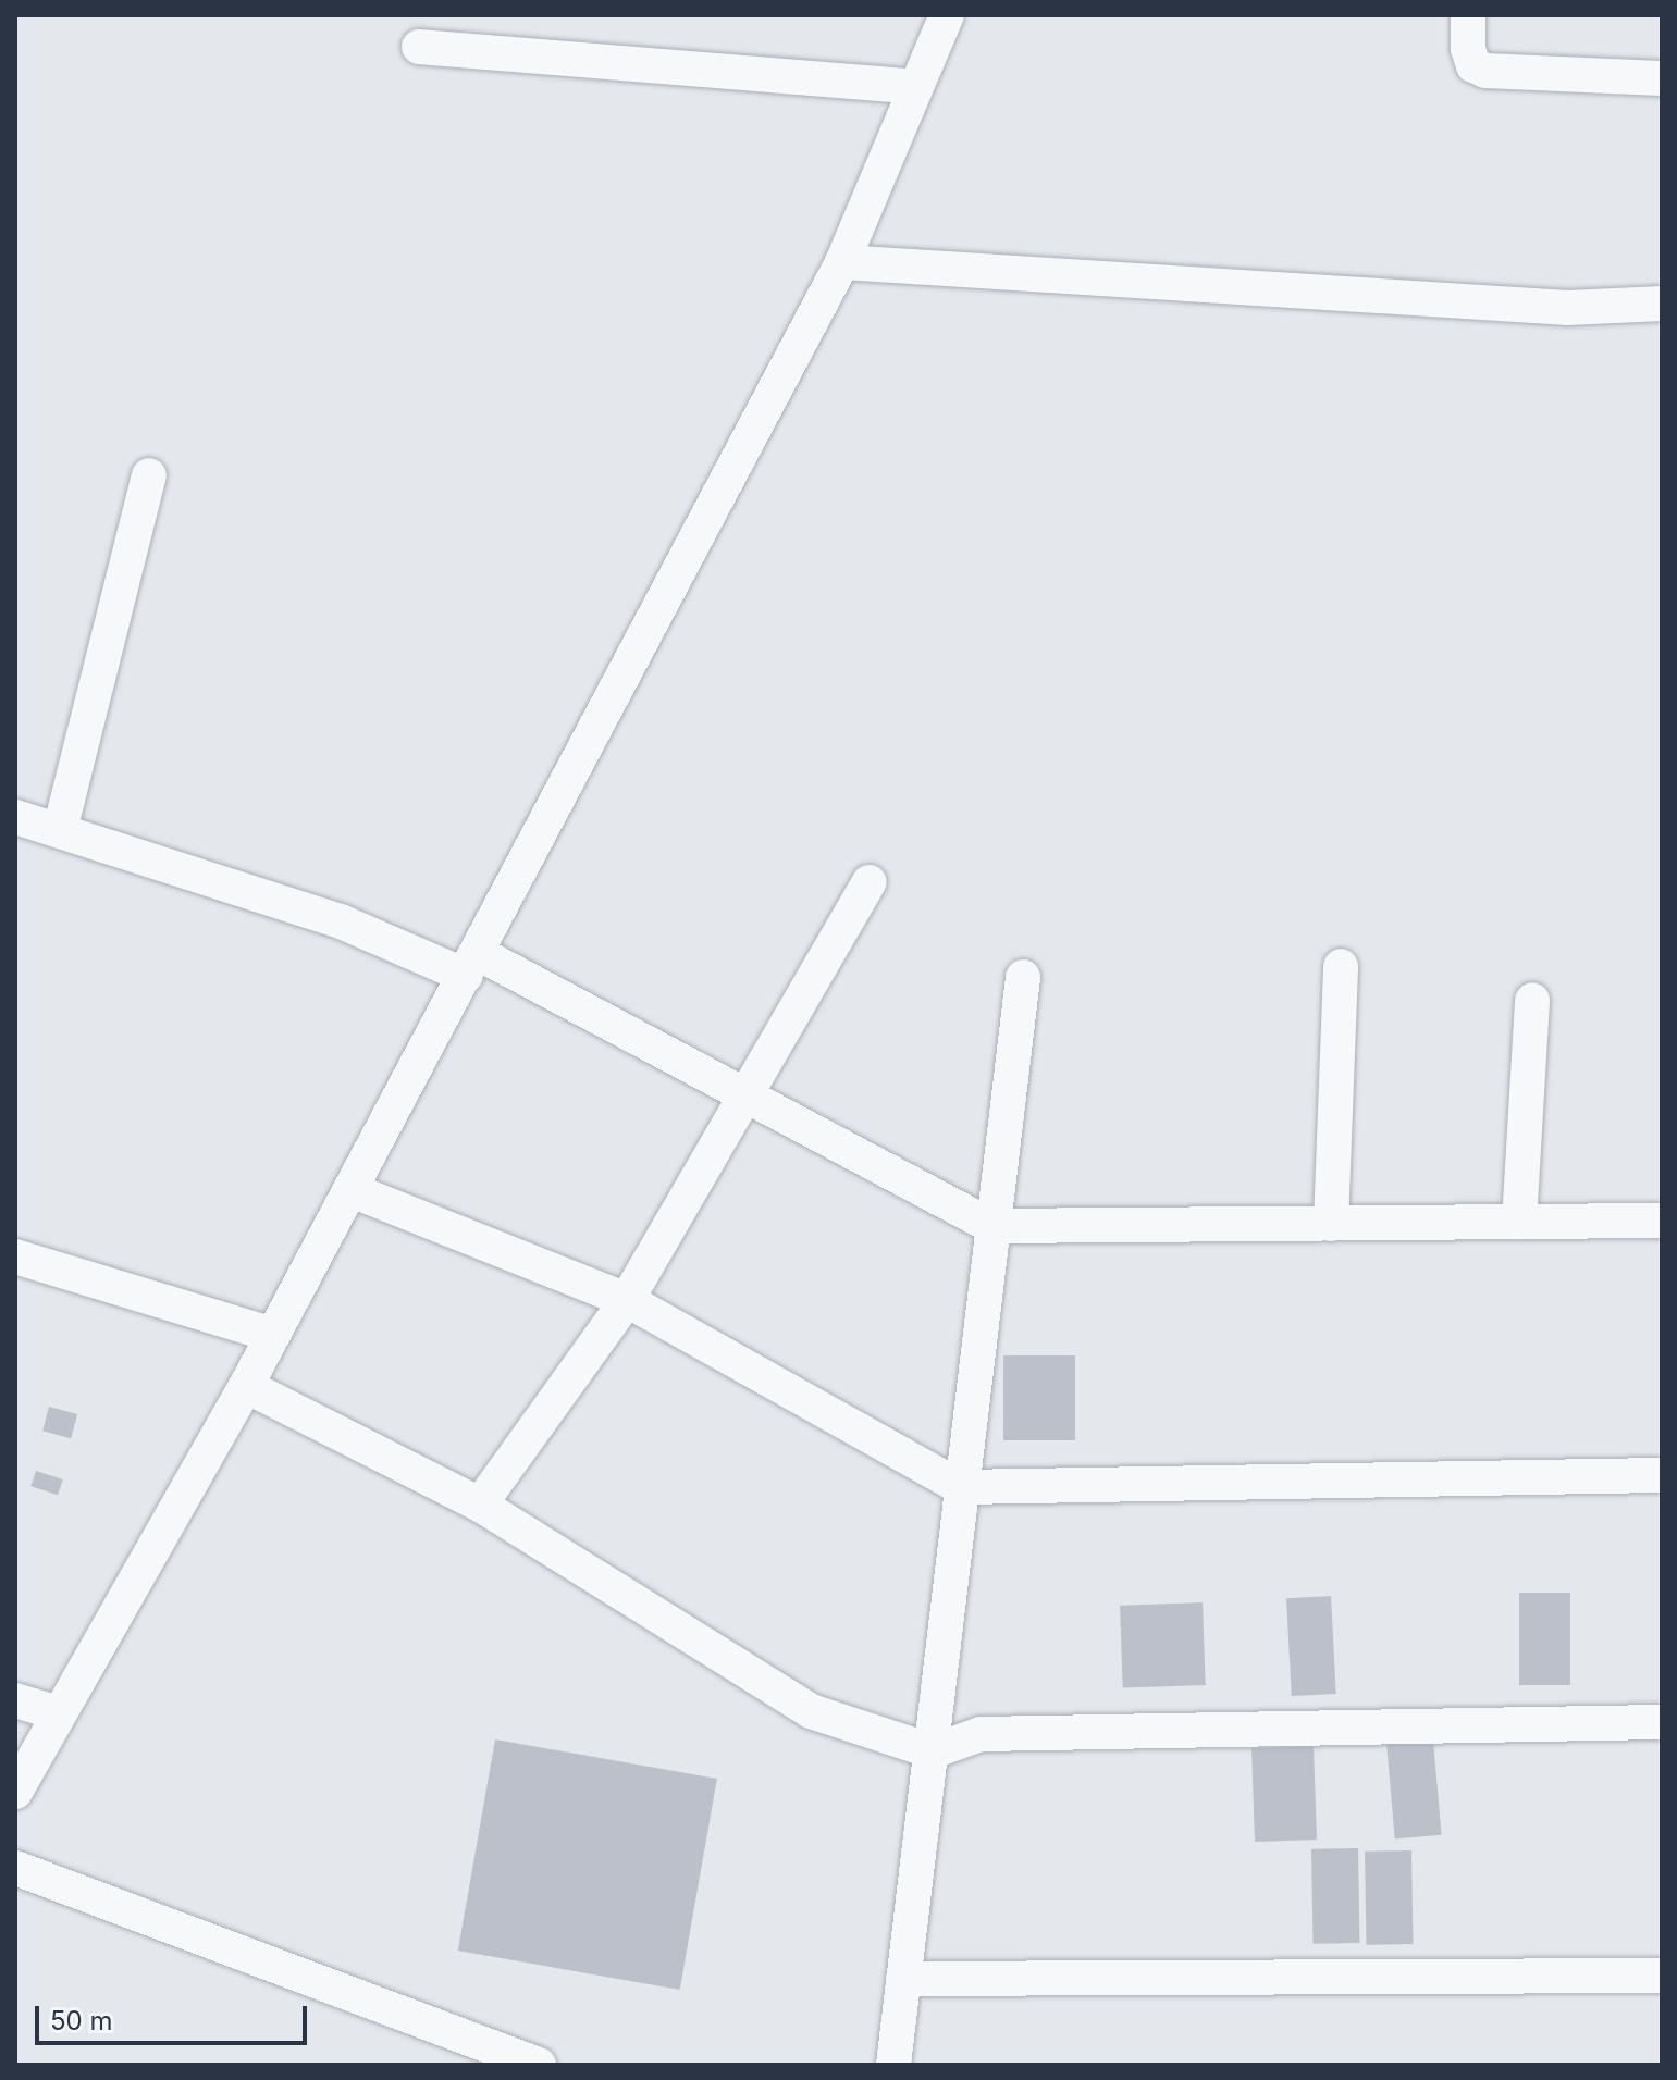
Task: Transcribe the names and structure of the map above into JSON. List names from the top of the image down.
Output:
{
  "scale_bar": "50 m"
}
